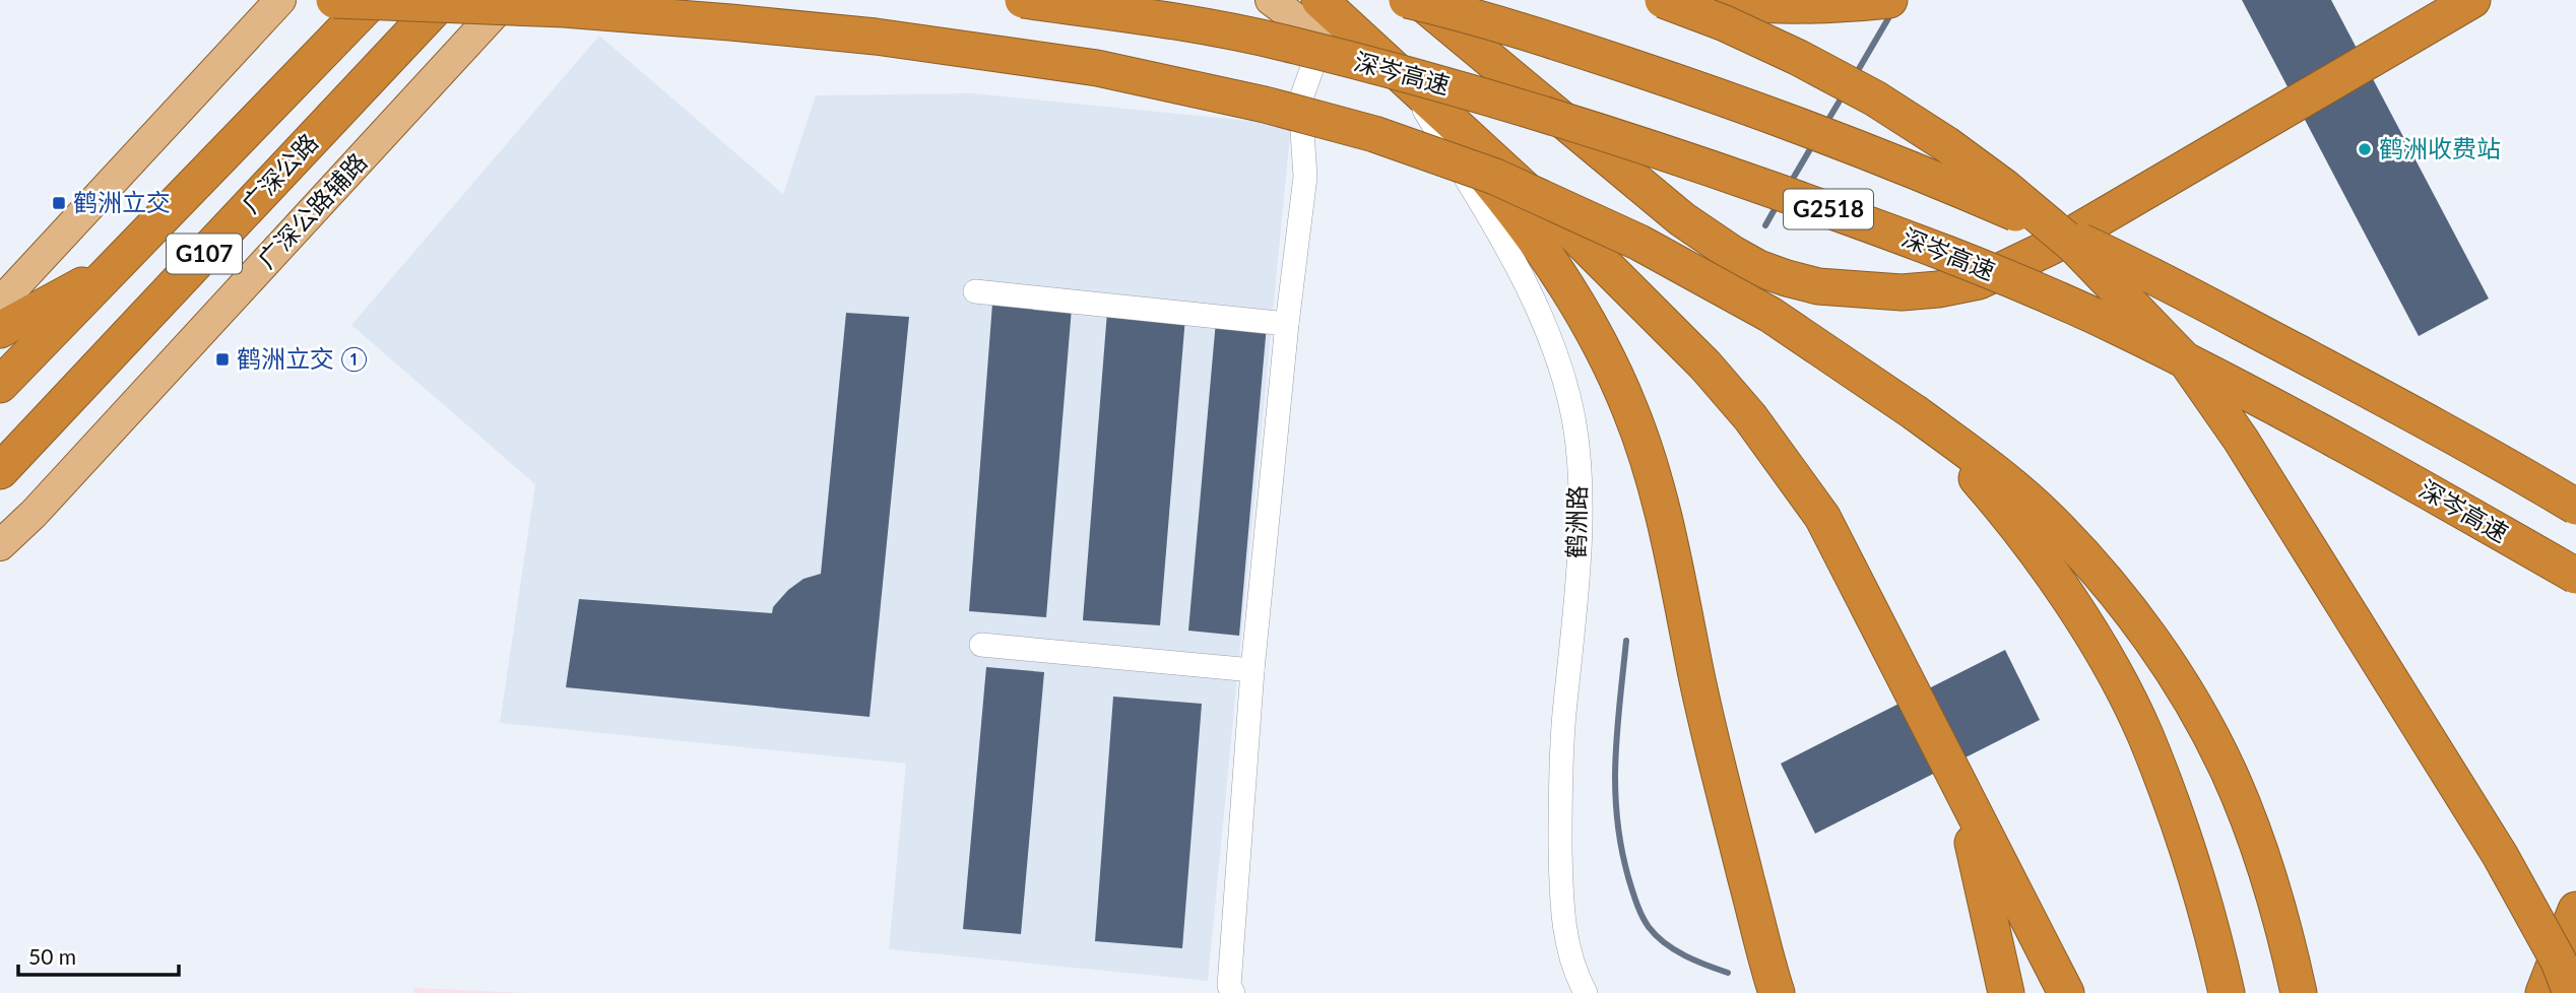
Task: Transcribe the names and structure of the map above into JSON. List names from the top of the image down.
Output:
{
  "streets": {
    "highway": [
      "深岑高速",
      "广深公路",
      "G2518",
      "G107"
    ],
    "main road": ["广深公路辅路"],
    "street": ["鹤洲路"]
  },
  "places": {
    "other": ["鹤洲收费站"],
    "transit": ["鹤洲立交", "鹤洲立交 ①"]
  },
  "scale_bar": "50 m"
}
